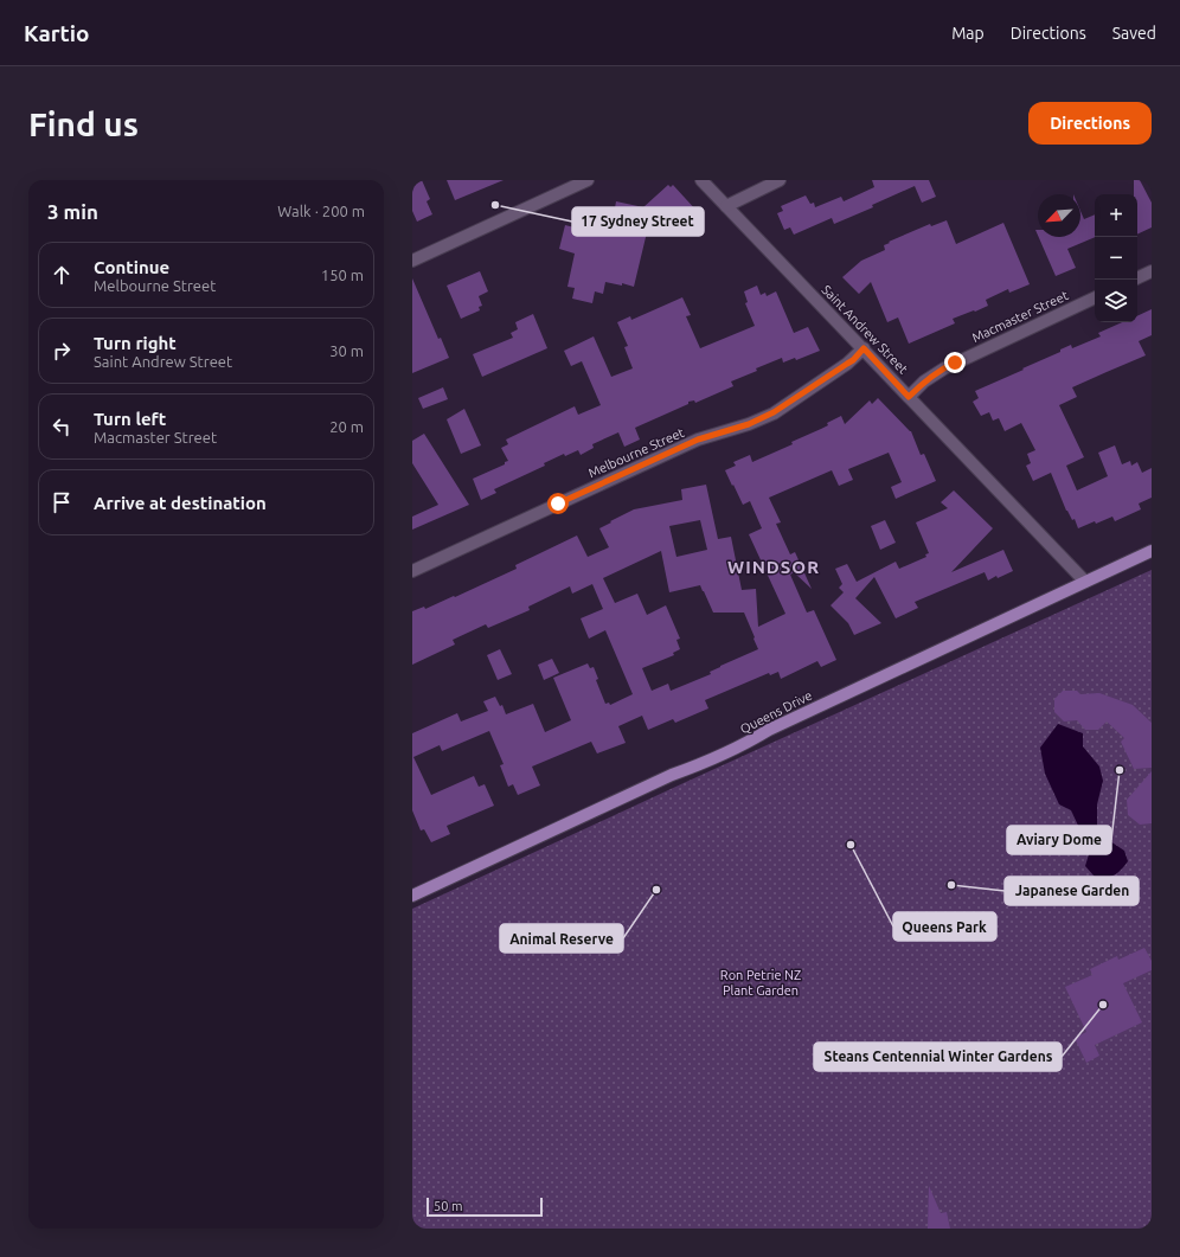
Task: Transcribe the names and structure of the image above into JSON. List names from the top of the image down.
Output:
{
  "streets": {
    "main road": ["Queens Drive"],
    "street": ["Macmaster Street", "Saint Andrew Street", "Melbourne Street"]
  },
  "crossings": [
    ["Macmaster Street", "Saint Andrew Street"],
    ["Saint Andrew Street", "Melbourne Street"],
    ["Saint Andrew Street", "Queens Drive"]
  ],
  "districts": ["WINDSOR"],
  "parks": ["Ron Petrie NZ Plant Garden"],
  "places": [
    "17 Sydney Street",
    "Aviary Dome",
    "Queens Park",
    "Japanese Garden",
    "Animal Reserve",
    "Steans Centennial Winter Gardens"
  ],
  "scale_bar": "50 m",
  "north": "bottom left",
  "page": {
    "header": "Kartio",
    "nav": ["Map", "Directions", "Saved"],
    "buttons": "Directions",
    "title": "Find us",
    "heading": ["3 min", "Walk · 200 m"],
    "map_buttons": ["+", "−"],
    "list": [
      ["Continue", "Melbourne Street", "150 m"],
      ["Turn right", "Saint Andrew Street", "30 m"],
      ["Turn left", "Macmaster Street", "20 m"],
      "Arrive at destination"
    ],
    "scale": "50 m"
  }
}
